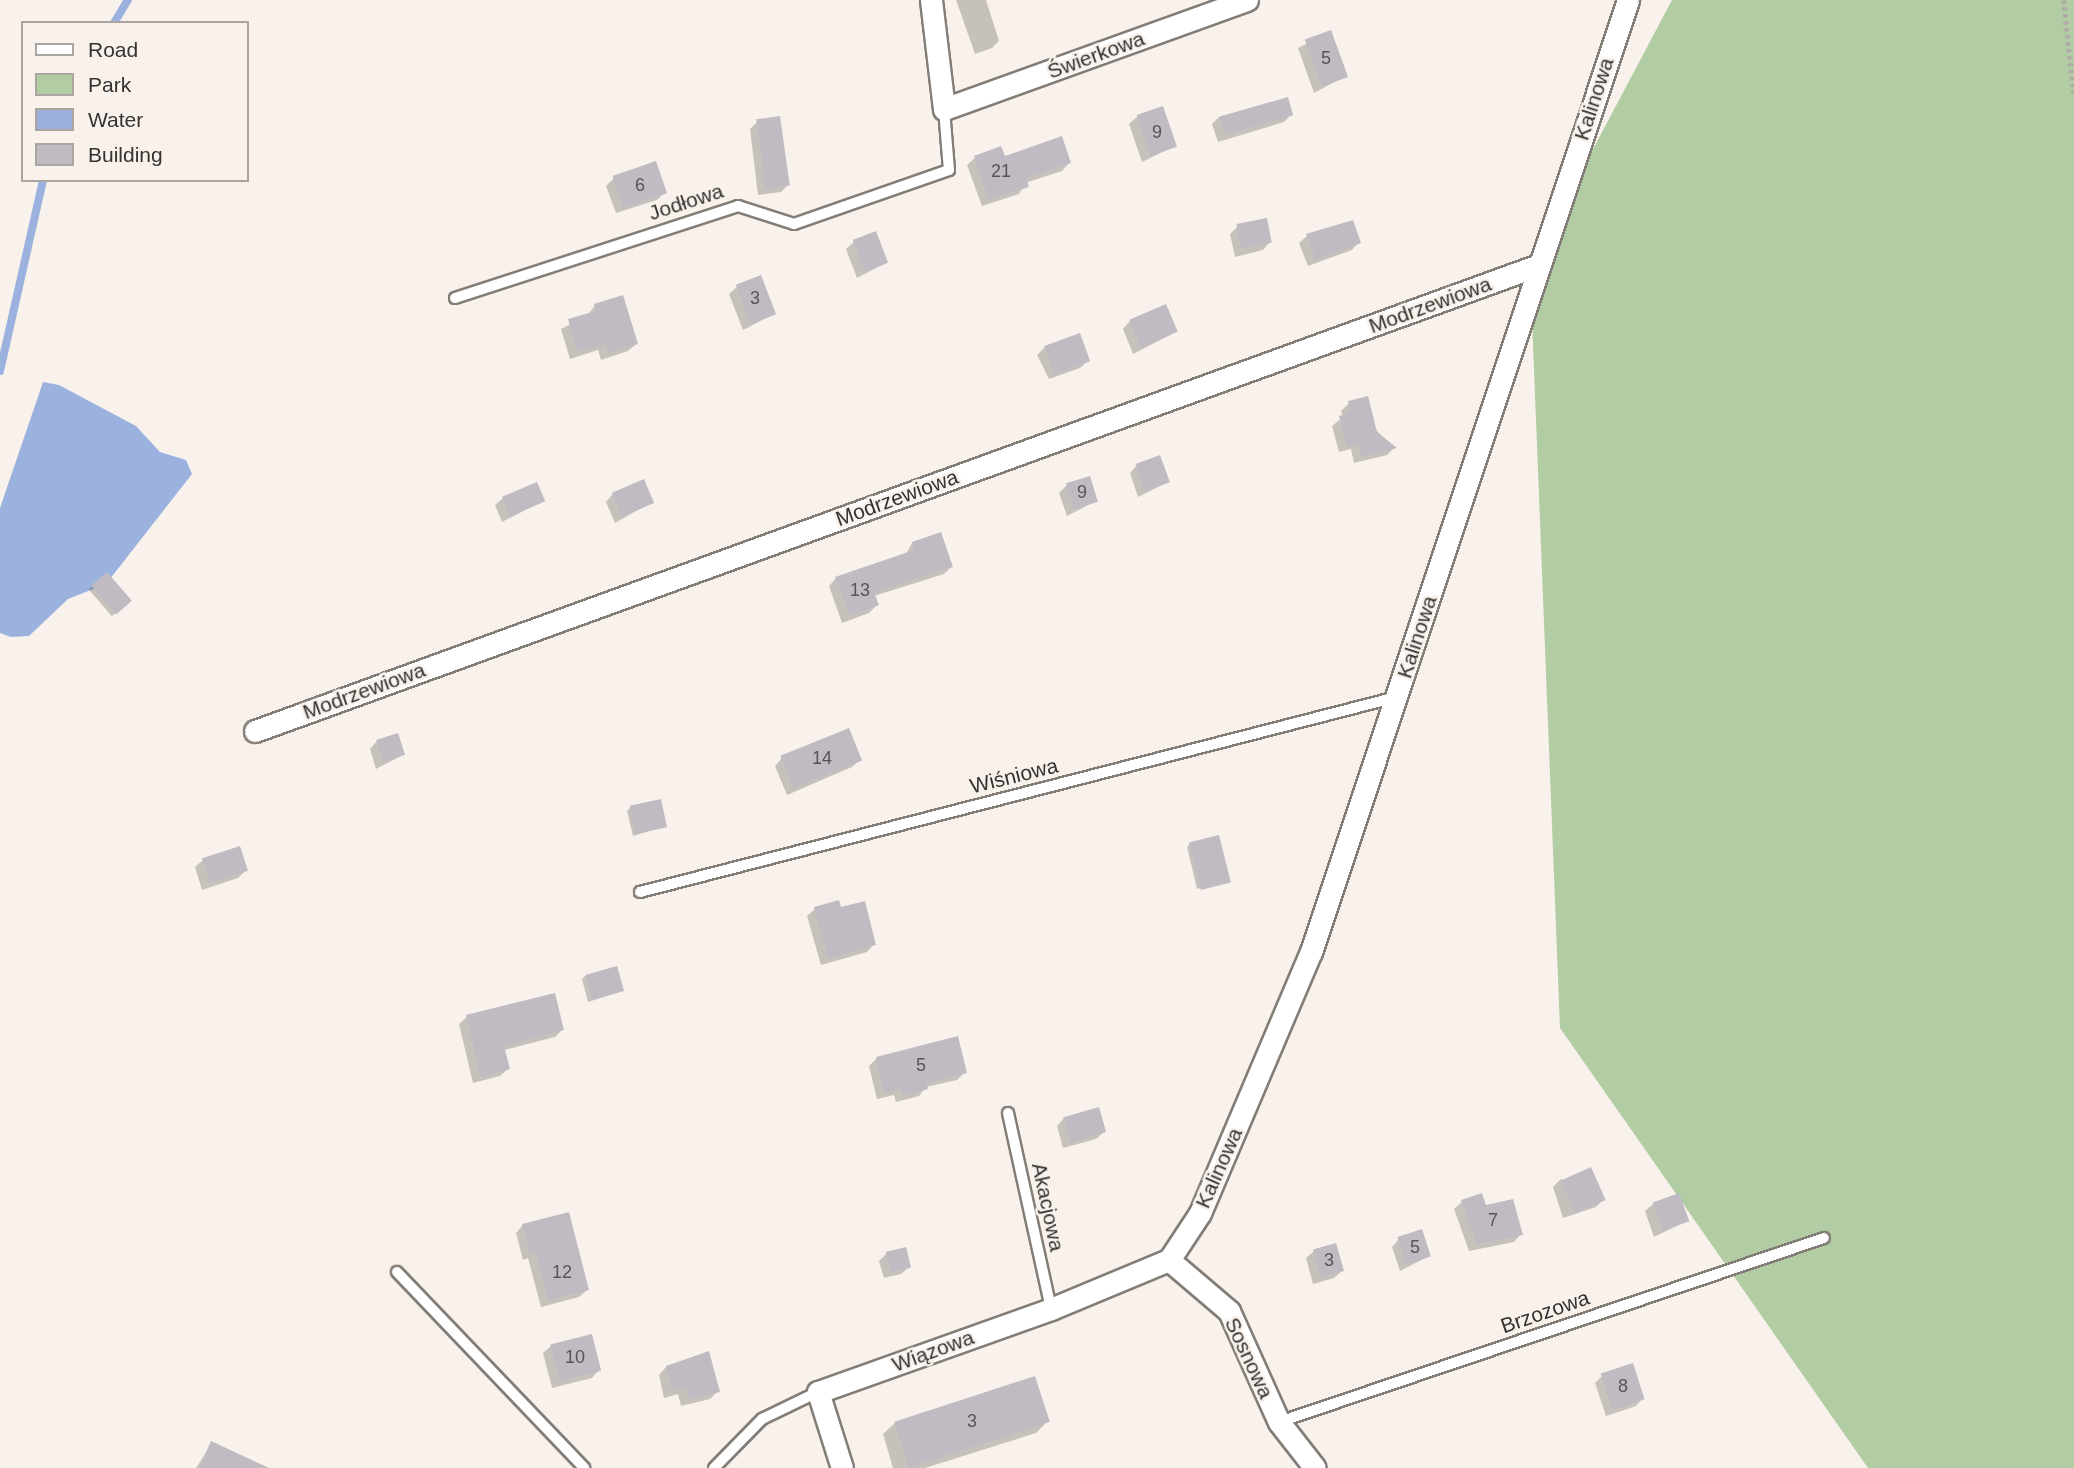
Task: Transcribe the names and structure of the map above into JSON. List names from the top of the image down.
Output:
{
  "streets": {
    "street": [
      "Świerkowa",
      "Kalinowa",
      "Modrzewiowa",
      "Wiązowa",
      "Sosnowa"
    ],
    "lane": [
      "Jodłowa",
      "Wiśniowa",
      "Akacjowa",
      "Brzozowa"
    ]
  },
  "crossings": [
    ["Świerkowa", "Jodłowa"],
    ["Kalinowa", "Modrzewiowa"],
    ["Kalinowa", "Wiśniowa"],
    ["Kalinowa", "Wiązowa"],
    ["Kalinowa", "Sosnowa"],
    ["Akacjowa", "Wiązowa"],
    ["Brzozowa", "Sosnowa"],
    ["Wiązowa", "Sosnowa"]
  ],
  "house_numbers": [
    "5",
    "9",
    "21",
    "6",
    "3",
    "9",
    "13",
    "14",
    "5",
    "7",
    "5",
    "3",
    "12",
    "10",
    "8",
    "3"
  ],
  "legend": [
    "Road",
    "Park",
    "Water",
    "Building"
  ]
}
